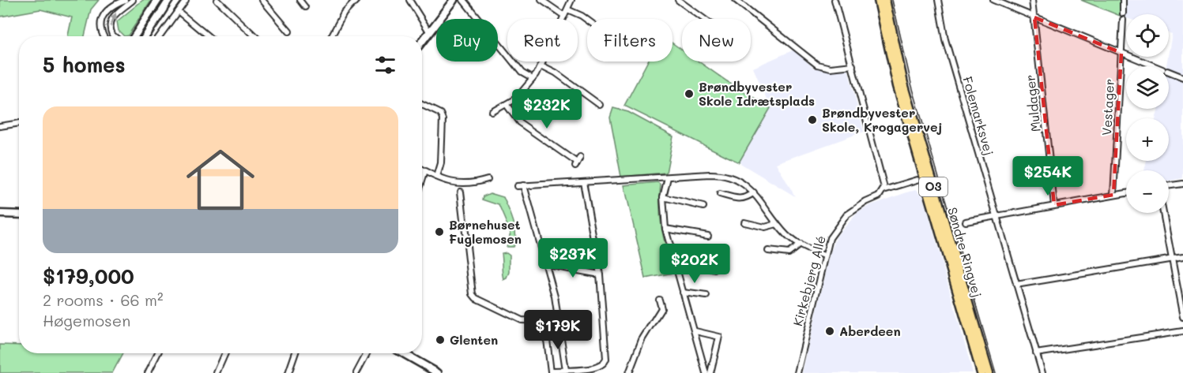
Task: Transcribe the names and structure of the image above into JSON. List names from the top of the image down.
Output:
{
  "streets": {
    "main road": ["O3", "Søndre Ringvej"],
    "street": [
      "Muldager",
      "Vestager",
      "Folemarksvej",
      "Kirkebjerg Allé"
    ]
  },
  "places": [
    "Brøndbyvester Skole Idrætsplads",
    "Brøndbyvester Skole, Krogagervej",
    "Børnehuset Fuglemosen",
    "Aberdeen",
    "Glenten"
  ],
  "page": {
    "map_buttons": ["+", "−"],
    "chip": [
      "Buy",
      "Rent",
      "Filters",
      "New"
    ],
    "heading": "5 homes",
    "price": [
      "$232K",
      "$254K",
      "$237K",
      "$202K",
      "$179K"
    ],
    "list": [
      {
        "name": "$179,000",
        "note": "2 rooms · 66 m² · Høgemosen"
      }
    ]
  }
}
